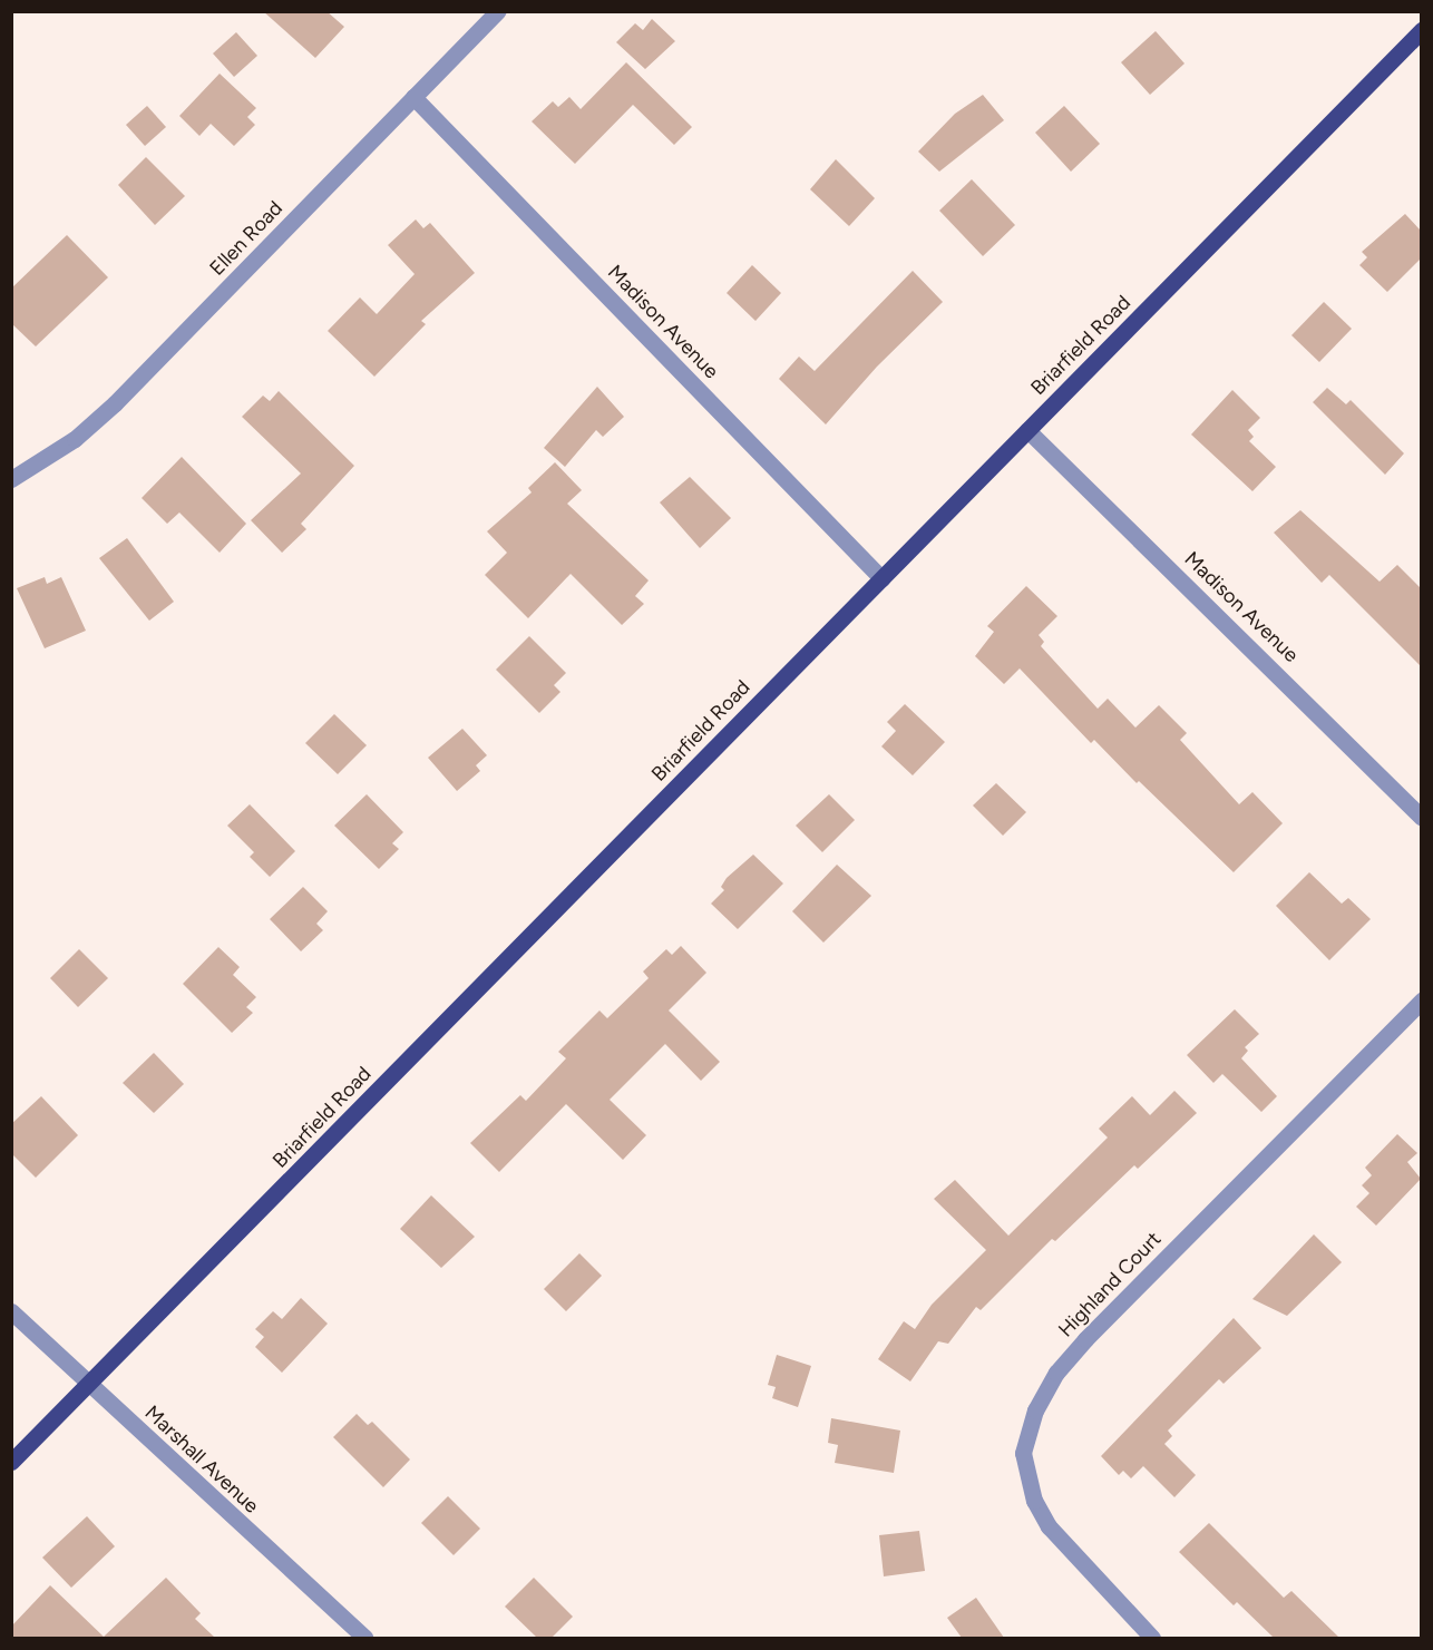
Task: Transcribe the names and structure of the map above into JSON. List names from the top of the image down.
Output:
{
  "streets": {
    "main road": ["Briarfield Road"],
    "street": [
      "Ellen Road",
      "Madison Avenue",
      "Highland Court",
      "Marshall Avenue"
    ]
  },
  "crossings": [
    ["Ellen Road", "Madison Avenue"],
    ["Madison Avenue", "Briarfield Road"],
    ["Briarfield Road", "Marshall Avenue"]
  ]
}
